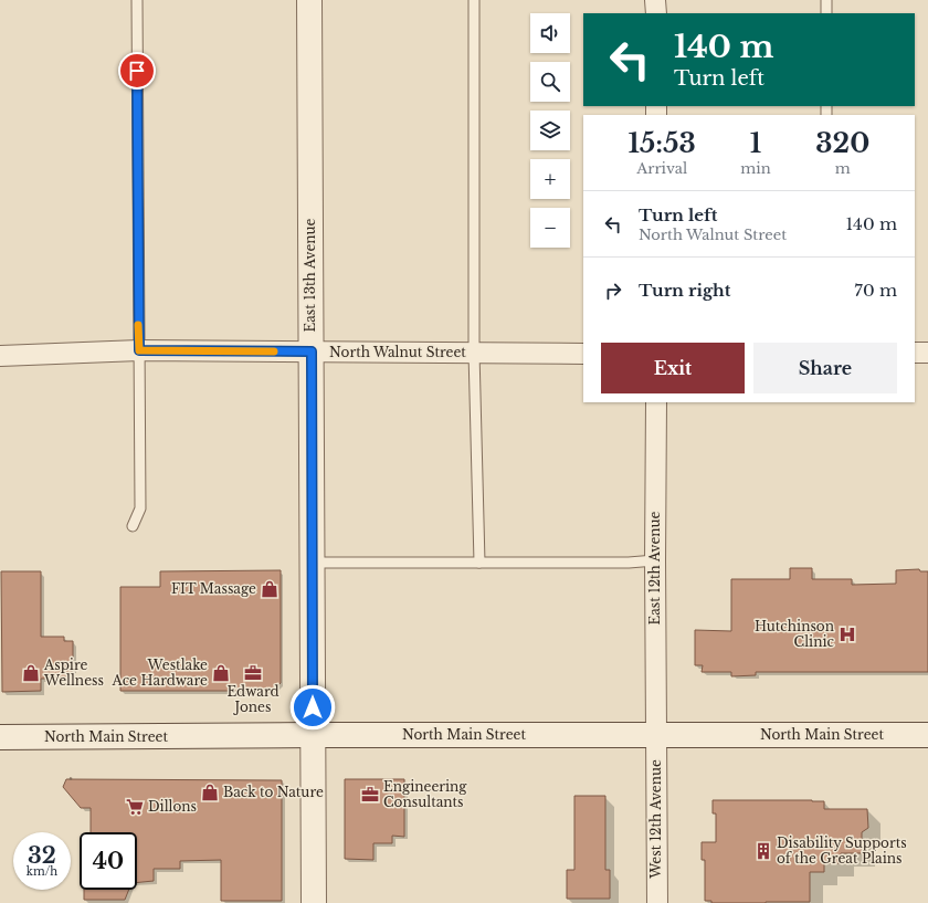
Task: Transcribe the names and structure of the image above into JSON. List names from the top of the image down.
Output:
{
  "streets": {
    "main road": ["East 13th Avenue", "North Main Street"],
    "street": ["North Walnut Street", "East 12th Avenue", "West 12th Avenue"]
  },
  "crossings": [
    ["East 13th Avenue", "North Walnut Street"],
    ["East 13th Avenue", "North Main Street"],
    ["East 12th Avenue", "North Main Street"],
    ["East 12th Avenue", "West 12th Avenue"],
    ["North Main Street", "West 12th Avenue"]
  ],
  "places": {
    "shop": [
      "FIT Massage",
      "Aspire Wellness",
      "Westlake Ace Hardware",
      "Back to Nature"
    ],
    "hospital": ["Hutchinson Clinic"],
    "office": ["Edward Jones", "Engineering Consultants"],
    "supermarket": ["Dillons"],
    "building": ["Disability Supports of the Great Plains"]
  },
  "page": {
    "map_buttons": ["+", "−"],
    "turn": ["140 m", "Turn left"],
    "eta": [
      "15:53",
      "Arrival",
      "1",
      "min",
      "320",
      "m"
    ],
    "list": [
      {
        "name": "Turn left",
        "note": "North Walnut Street",
        "value": "140 m"
      },
      {
        "name": "Turn right",
        "value": "70 m"
      }
    ],
    "buttons": ["Exit", "Share"],
    "speed": "32 km/h",
    "limit": "40"
  }
}
